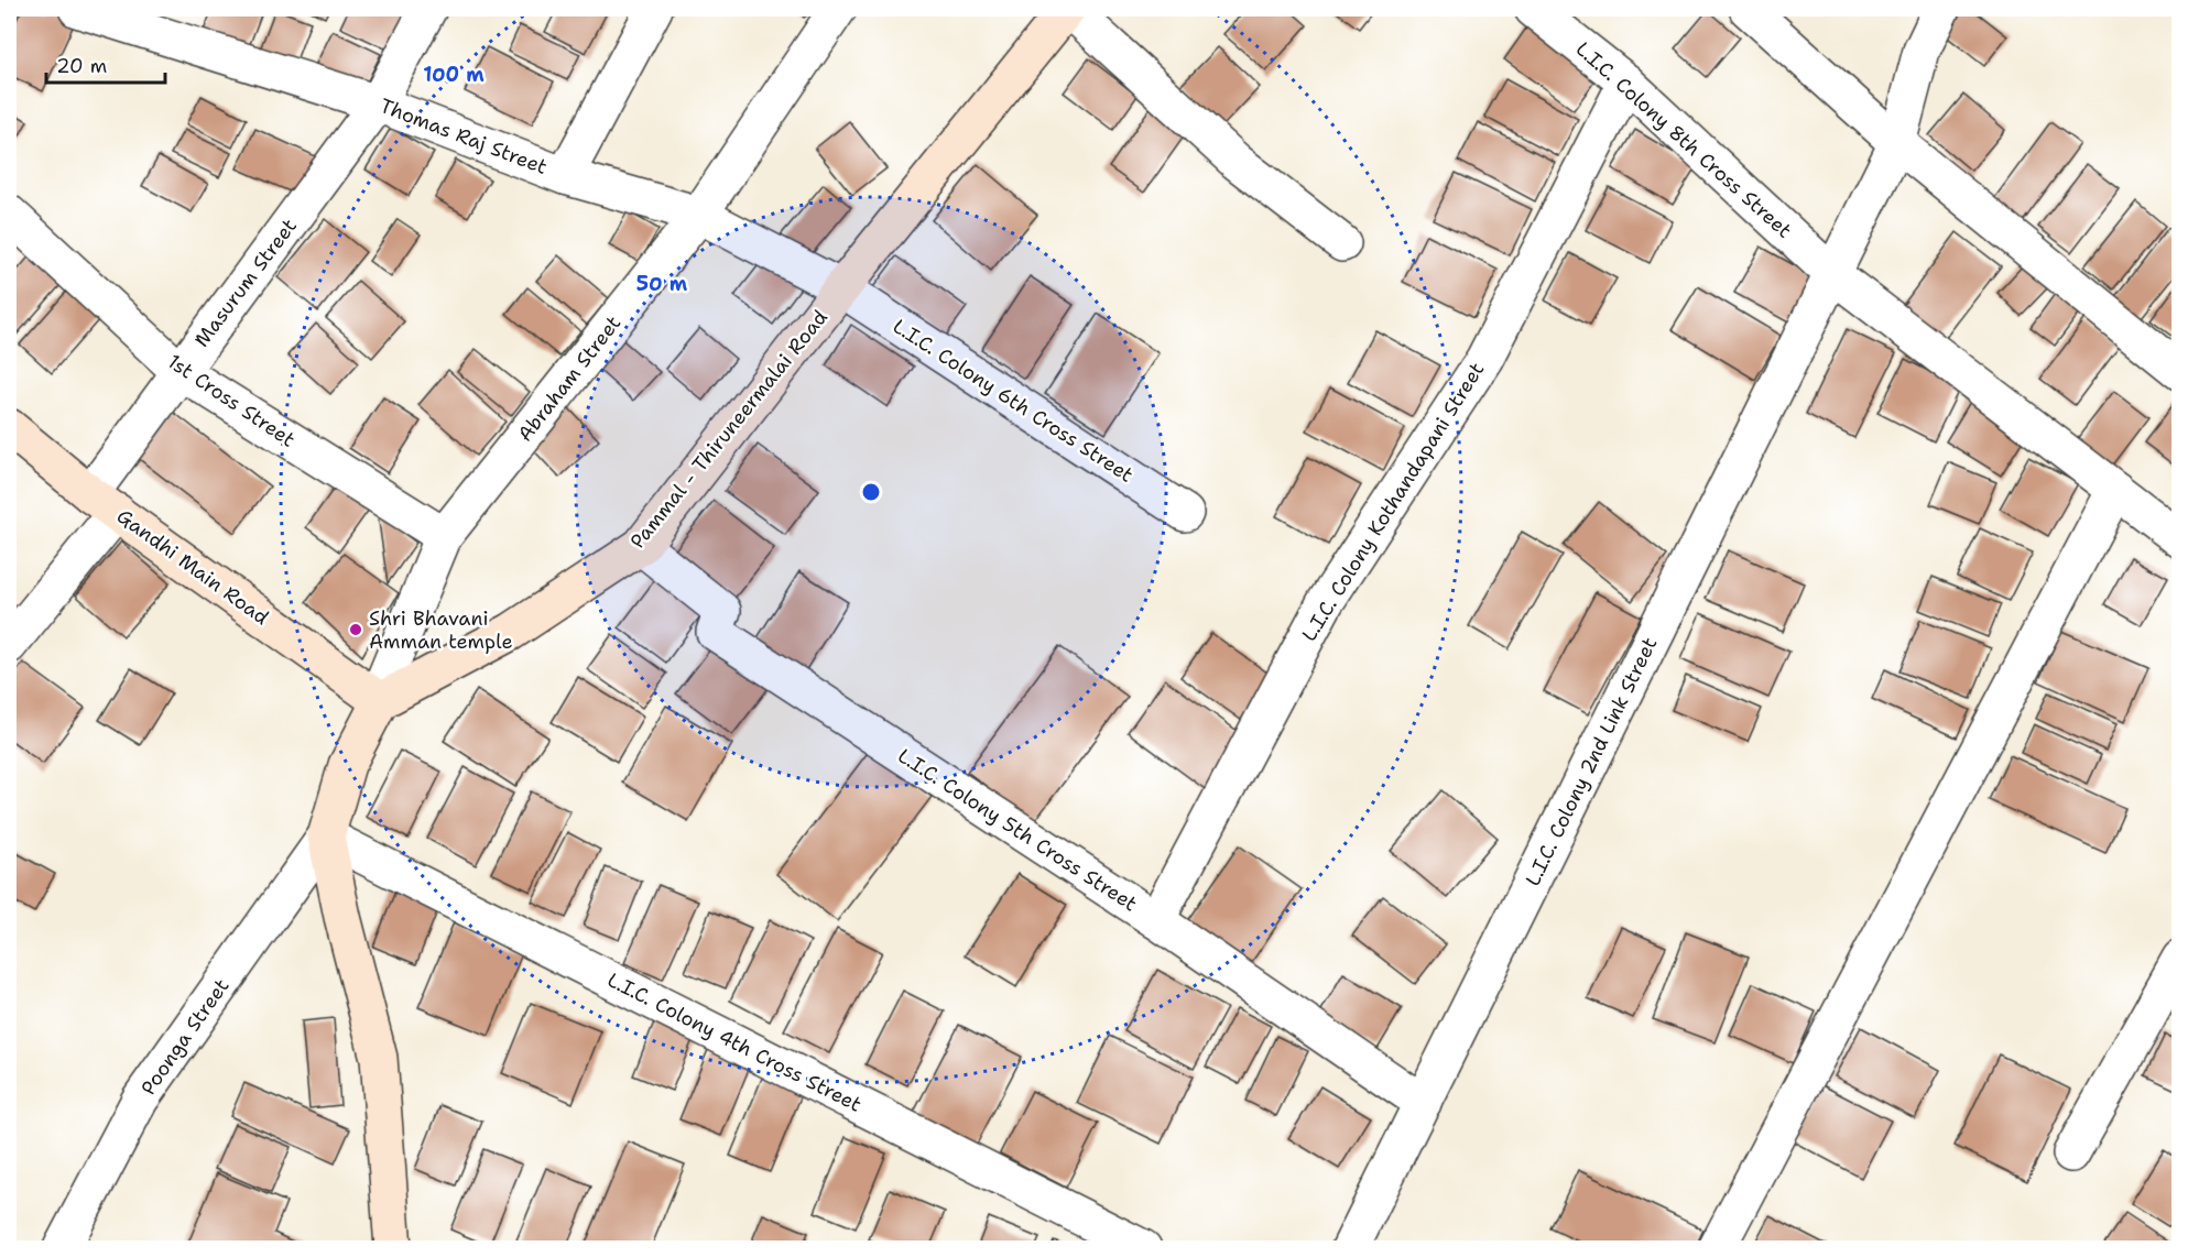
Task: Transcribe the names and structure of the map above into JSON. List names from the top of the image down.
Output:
{
  "streets": {
    "street": [
      "Thomas Raj Street",
      "L.I.C. Colony 8th Cross Street",
      "Masurum Street",
      "Abraham Street",
      "1st Cross Street",
      "L.I.C. Colony 6th Cross Street",
      "Pammal - Thiruneermalai Road",
      "L.I.C. Colony Kothandapani Street",
      "Gandhi Main Road",
      "L.I.C. Colony 2nd Link Street",
      "L.I.C. Colony 5th Cross Street",
      "Poonga Street",
      "L.I.C. Colony 4th Cross Street"
    ]
  },
  "crossings": [
    ["Thomas Raj Street", "Masurum Street"],
    ["Thomas Raj Street", "Abraham Street"],
    ["Thomas Raj Street", "L.I.C. Colony 6th Cross Street"],
    ["Thomas Raj Street", "Pammal - Thiruneermalai Road"],
    ["L.I.C. Colony 8th Cross Street", "L.I.C. Colony Kothandapani Street"],
    ["L.I.C. Colony 8th Cross Street", "L.I.C. Colony 2nd Link Street"],
    ["Masurum Street", "1st Cross Street"],
    ["Masurum Street", "Gandhi Main Road"],
    ["Abraham Street", "1st Cross Street"],
    ["Abraham Street", "Pammal - Thiruneermalai Road"],
    ["Abraham Street", "Gandhi Main Road"],
    ["L.I.C. Colony 6th Cross Street", "Pammal - Thiruneermalai Road"],
    ["Pammal - Thiruneermalai Road", "Gandhi Main Road"],
    ["Pammal - Thiruneermalai Road", "L.I.C. Colony 5th Cross Street"],
    ["L.I.C. Colony Kothandapani Street", "L.I.C. Colony 5th Cross Street"],
    ["L.I.C. Colony 2nd Link Street", "L.I.C. Colony 5th Cross Street"],
    ["Poonga Street", "L.I.C. Colony 4th Cross Street"]
  ],
  "places": ["Shri Bhavani Amman temple"],
  "scale_bar": "20 m",
  "rings": ["100 m", "50 m"]
}
